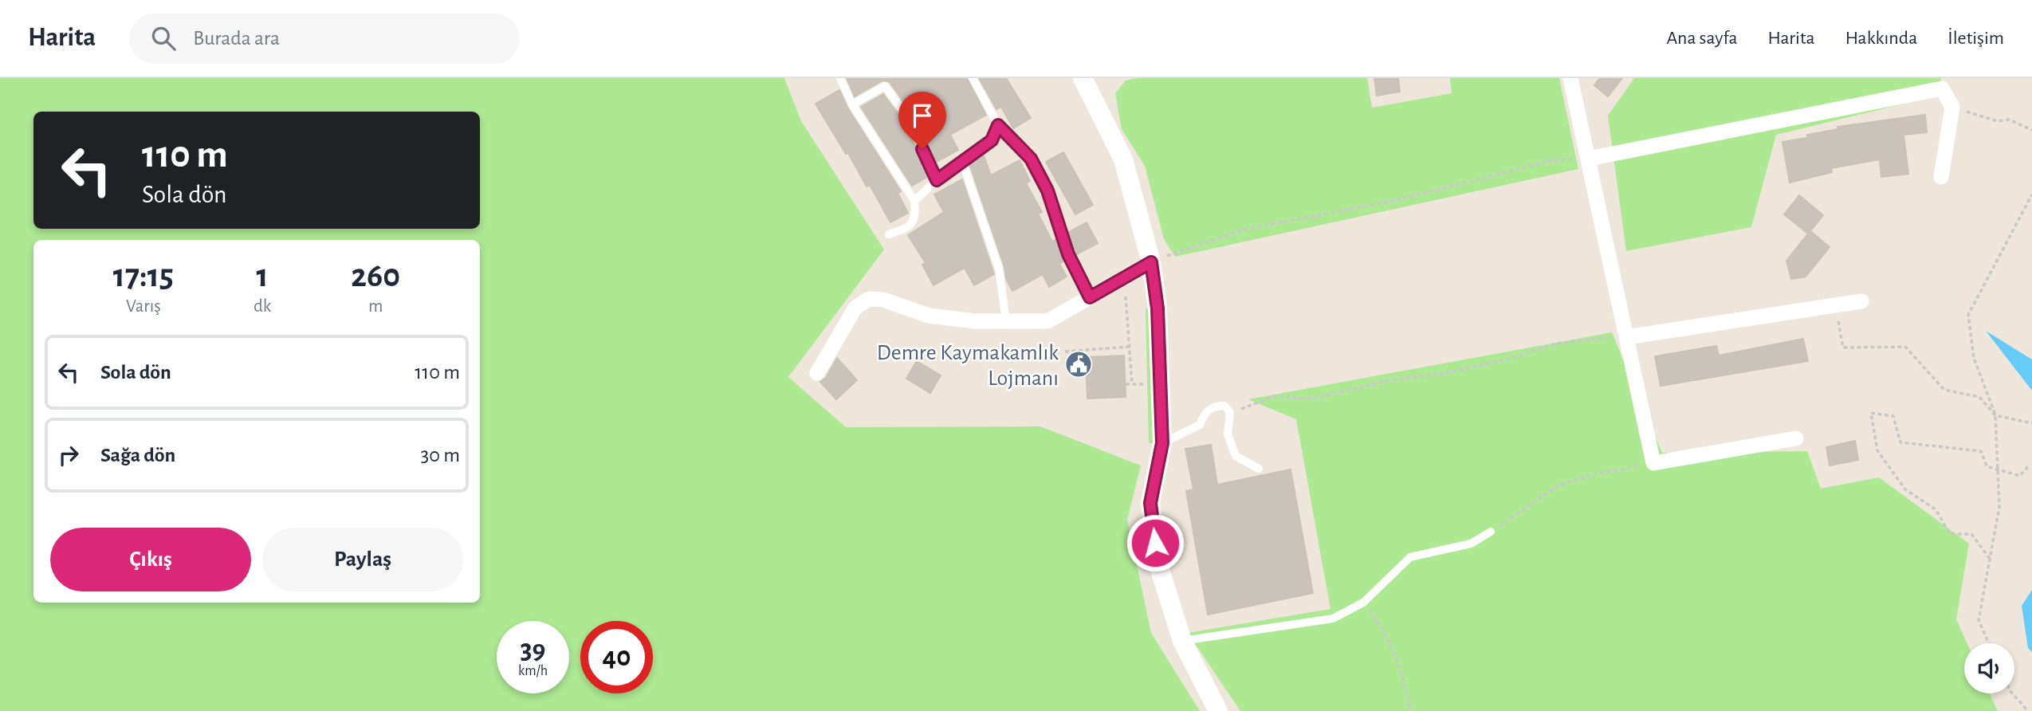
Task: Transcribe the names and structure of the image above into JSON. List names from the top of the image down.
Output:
{
  "places": {
    "public building": ["Demre Kaymakamlık Lojmanı"]
  },
  "page": {
    "header": "Harita",
    "search": "Burada ara",
    "nav": [
      "Ana sayfa",
      "Harita",
      "Hakkında",
      "İletişim"
    ],
    "turn": ["110 m", "Sola dön"],
    "eta": [
      "17:15",
      "Varış",
      "1",
      "dk",
      "260",
      "m"
    ],
    "list": [
      {
        "name": "Sola dön",
        "value": "110 m"
      },
      {
        "name": "Sağa dön",
        "value": "30 m"
      }
    ],
    "buttons": ["Çıkış", "Paylaş"],
    "speed": "39 km/h",
    "limit": "40"
  }
}
